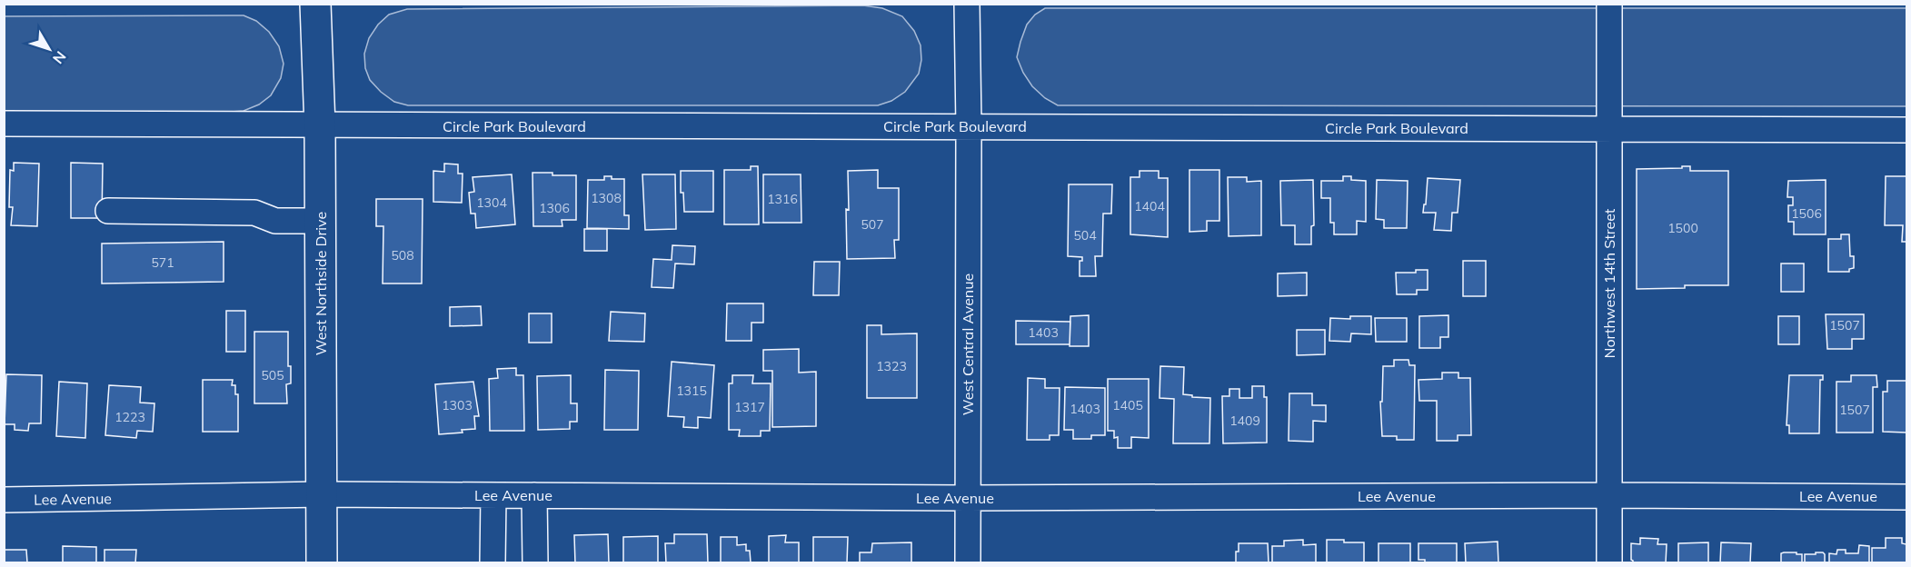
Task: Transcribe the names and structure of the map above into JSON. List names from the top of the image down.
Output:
{
  "streets": {
    "main road": ["West Northside Drive"],
    "street": [
      "Circle Park Boulevard",
      "Northwest 14th Street",
      "West Central Avenue",
      "Lee Avenue"
    ]
  },
  "crossings": [
    ["Circle Park Boulevard", "West Northside Drive"],
    ["Circle Park Boulevard", "Northwest 14th Street"],
    ["Circle Park Boulevard", "West Central Avenue"],
    ["West Northside Drive", "Lee Avenue"],
    ["Northwest 14th Street", "Lee Avenue"],
    ["West Central Avenue", "Lee Avenue"]
  ],
  "house_numbers": [
    "1308",
    "1316",
    "1304",
    "1404",
    "1306",
    "1506",
    "507",
    "1500",
    "504",
    "508",
    "571",
    "1507",
    "1403",
    "1323",
    "505",
    "1315",
    "1303",
    "1405",
    "1317",
    "1403",
    "1507",
    "1223",
    "1409"
  ],
  "north": "bottom right"
}
